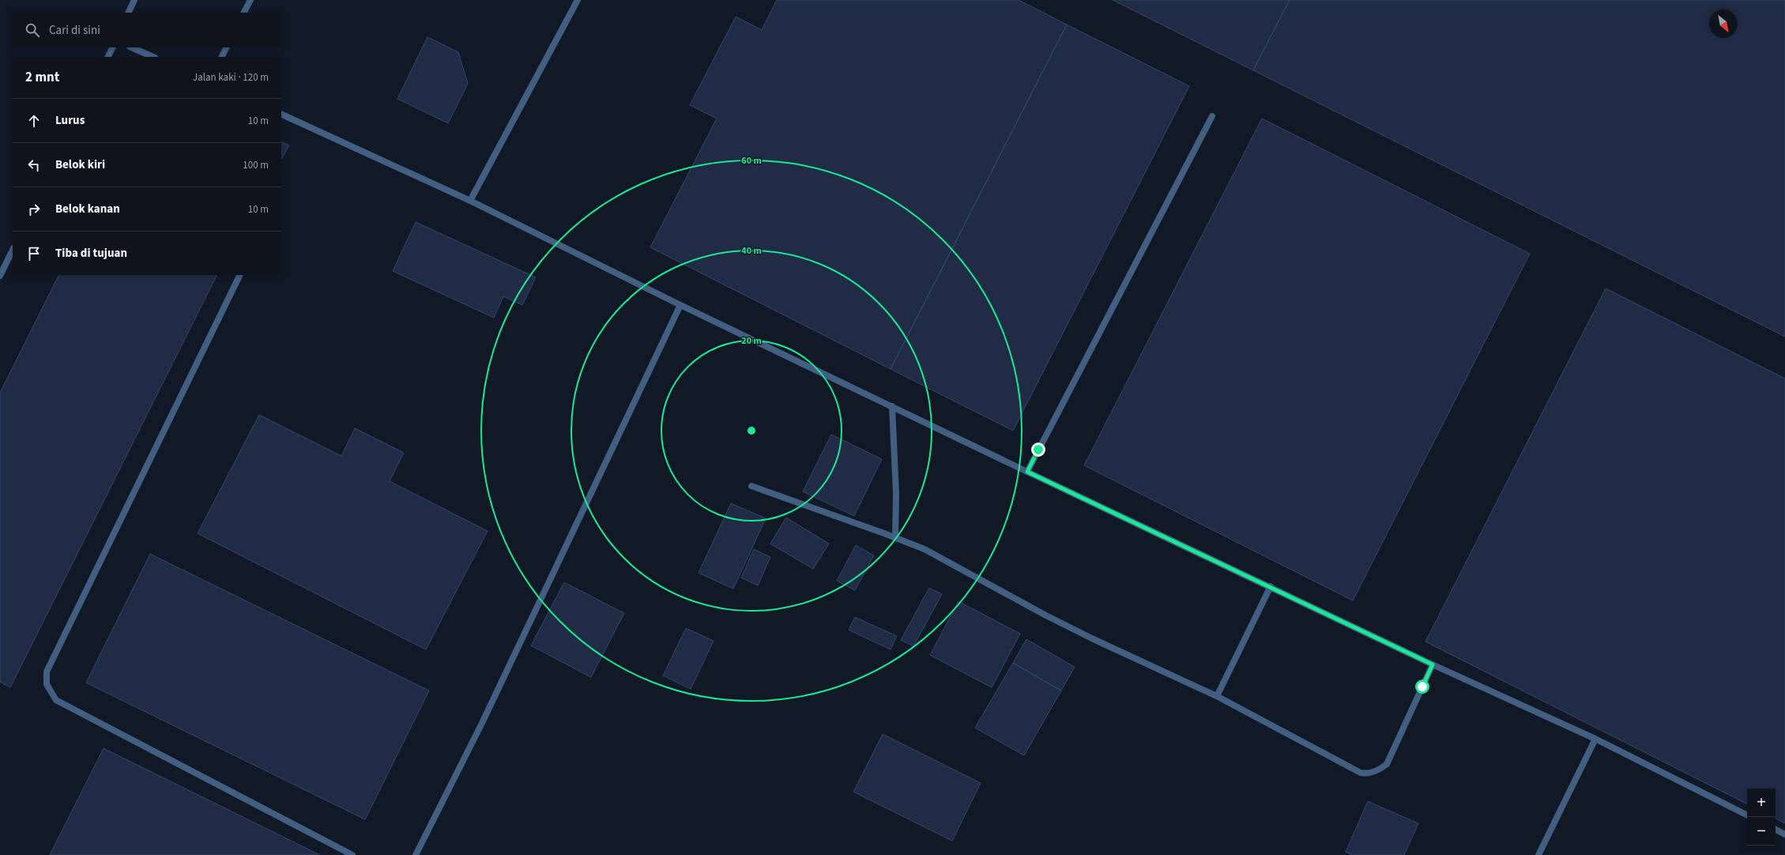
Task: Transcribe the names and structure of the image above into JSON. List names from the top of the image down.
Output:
{
  "north": "bottom right",
  "page": {
    "search": "Cari di sini",
    "heading": ["2 mnt", "Jalan kaki · 120 m"],
    "list": [
      ["Lurus", "10 m"],
      ["Belok kiri", "100 m"],
      ["Belok kanan", "10 m"],
      "Tiba di tujuan"
    ],
    "map_buttons": ["+", "−"]
  },
  "rings": ["60 m", "40 m", "20 m"]
}
